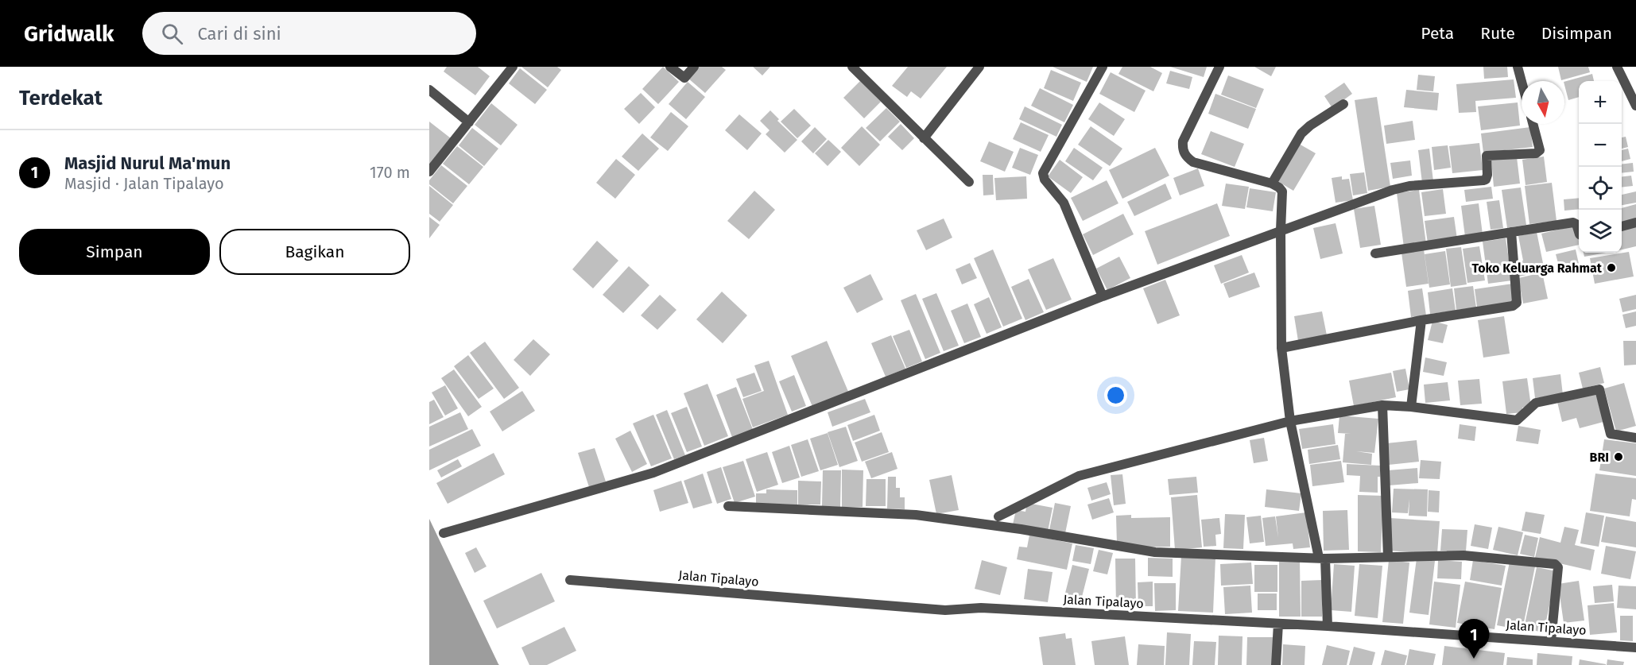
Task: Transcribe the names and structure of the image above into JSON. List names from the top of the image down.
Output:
{
  "streets": {
    "street": ["Jalan Tipalayo"]
  },
  "places": ["Toko Keluarga Rahmat", "BRI"],
  "north": "bottom",
  "page": {
    "header": "Gridwalk",
    "search": "Cari di sini",
    "nav": ["Peta", "Rute", "Disimpan"],
    "heading": "Terdekat",
    "map_buttons": ["+", "−"],
    "list": [
      {
        "mark": "1",
        "name": "Masjid Nurul Ma'mun",
        "note": "Masjid · Jalan Tipalayo",
        "value": "170 m"
      }
    ],
    "buttons": ["Simpan", "Bagikan"],
    "pins": "1"
  }
}
